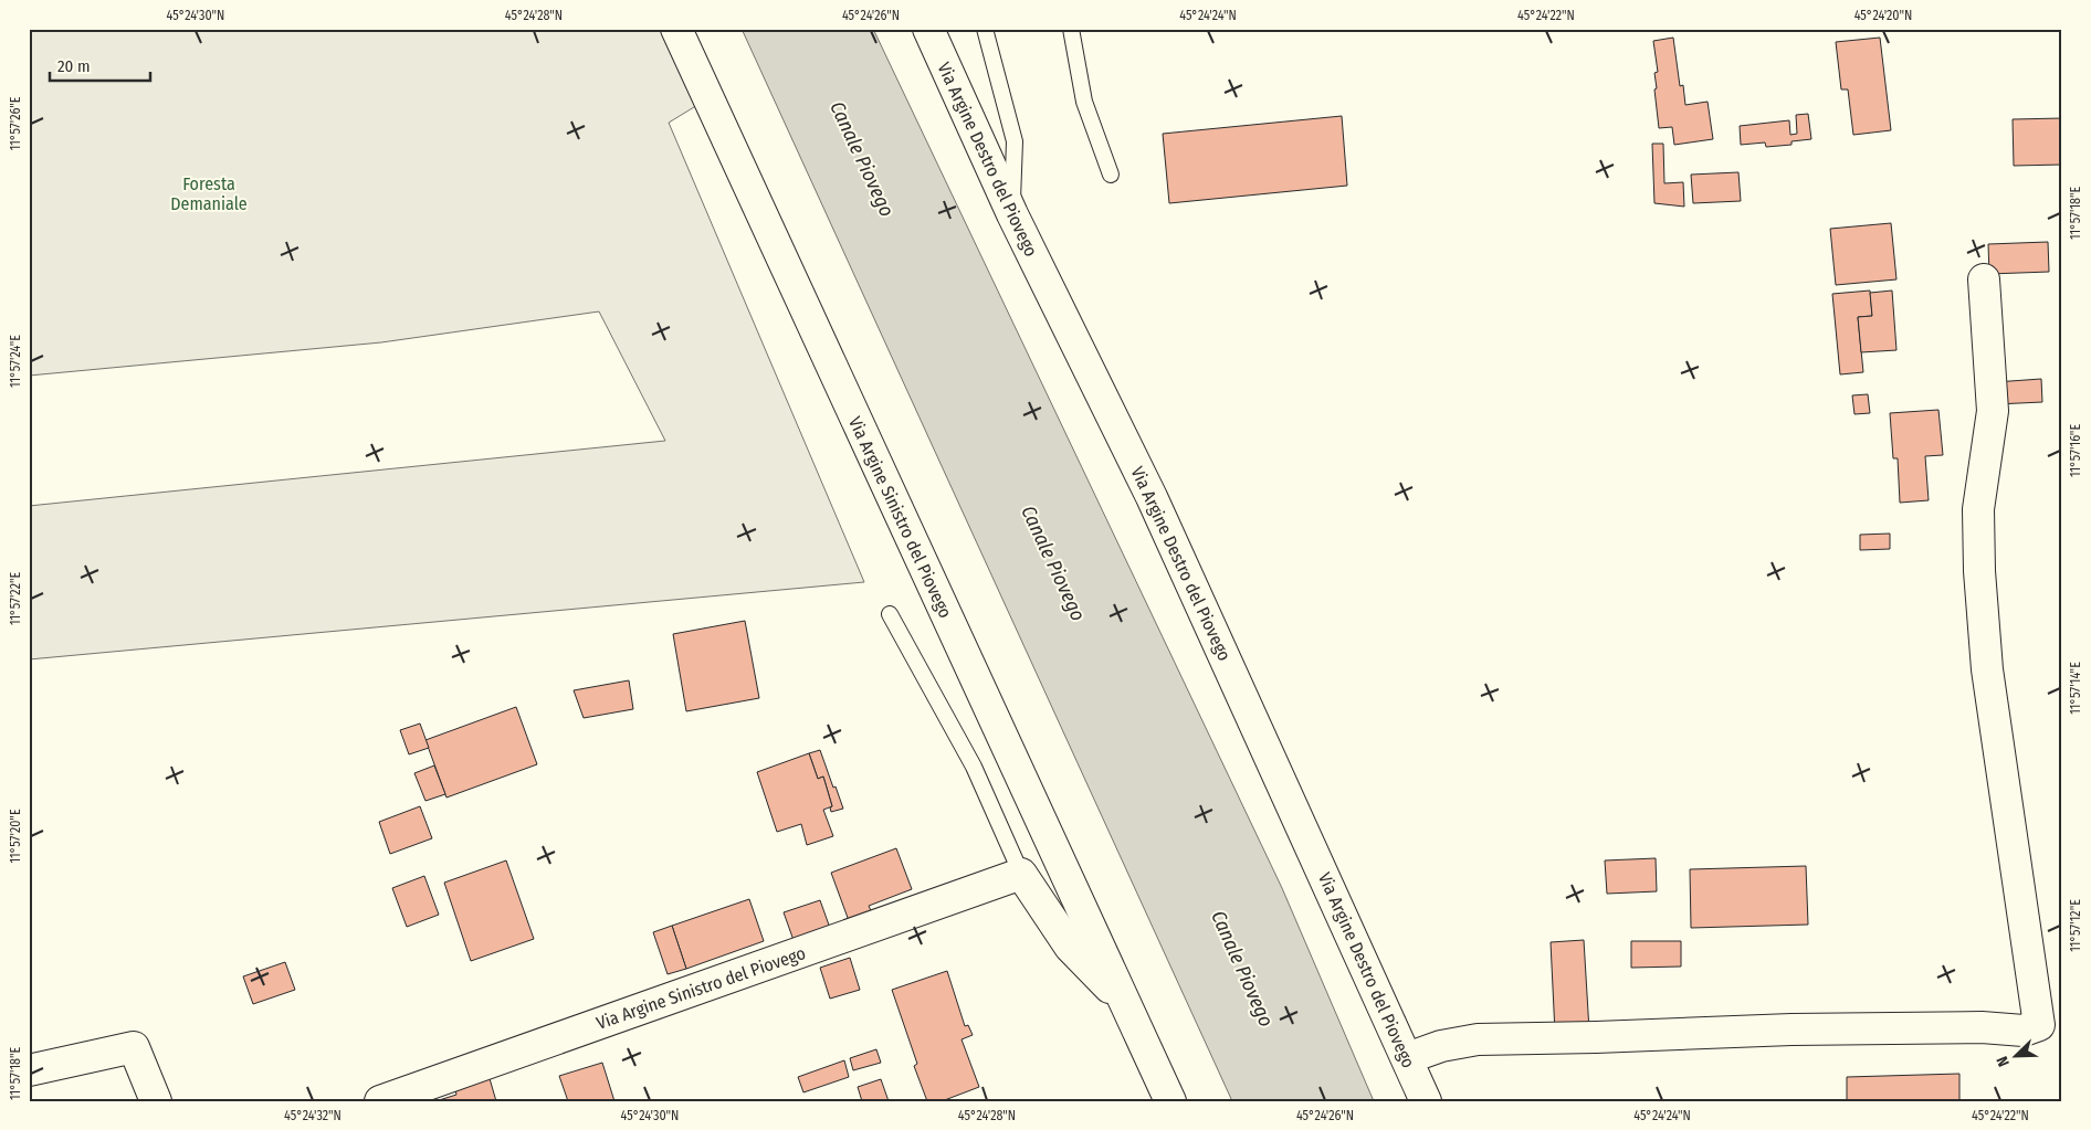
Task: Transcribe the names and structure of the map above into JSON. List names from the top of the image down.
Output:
{
  "streets": {
    "street": ["Via Argine Destro del Piovego", "Via Argine Sinistro del Piovego"]
  },
  "water": ["Canale Piovego"],
  "parks": ["Foresta Demaniale"],
  "scale_bar": "20 m",
  "north": "bottom left",
  "coordinates": [
    "45°24'30\"N",
    "45°24'28\"N",
    "45°24'26\"N",
    "45°24'24\"N",
    "45°24'22\"N",
    "45°24'20\"N",
    "11°57'26\"E",
    "11°57'18\"E",
    "11°57'24\"E",
    "11°57'16\"E",
    "11°57'22\"E",
    "11°57'14\"E",
    "11°57'20\"E",
    "11°57'12\"E",
    "45°24'32\"N"
  ]
}
